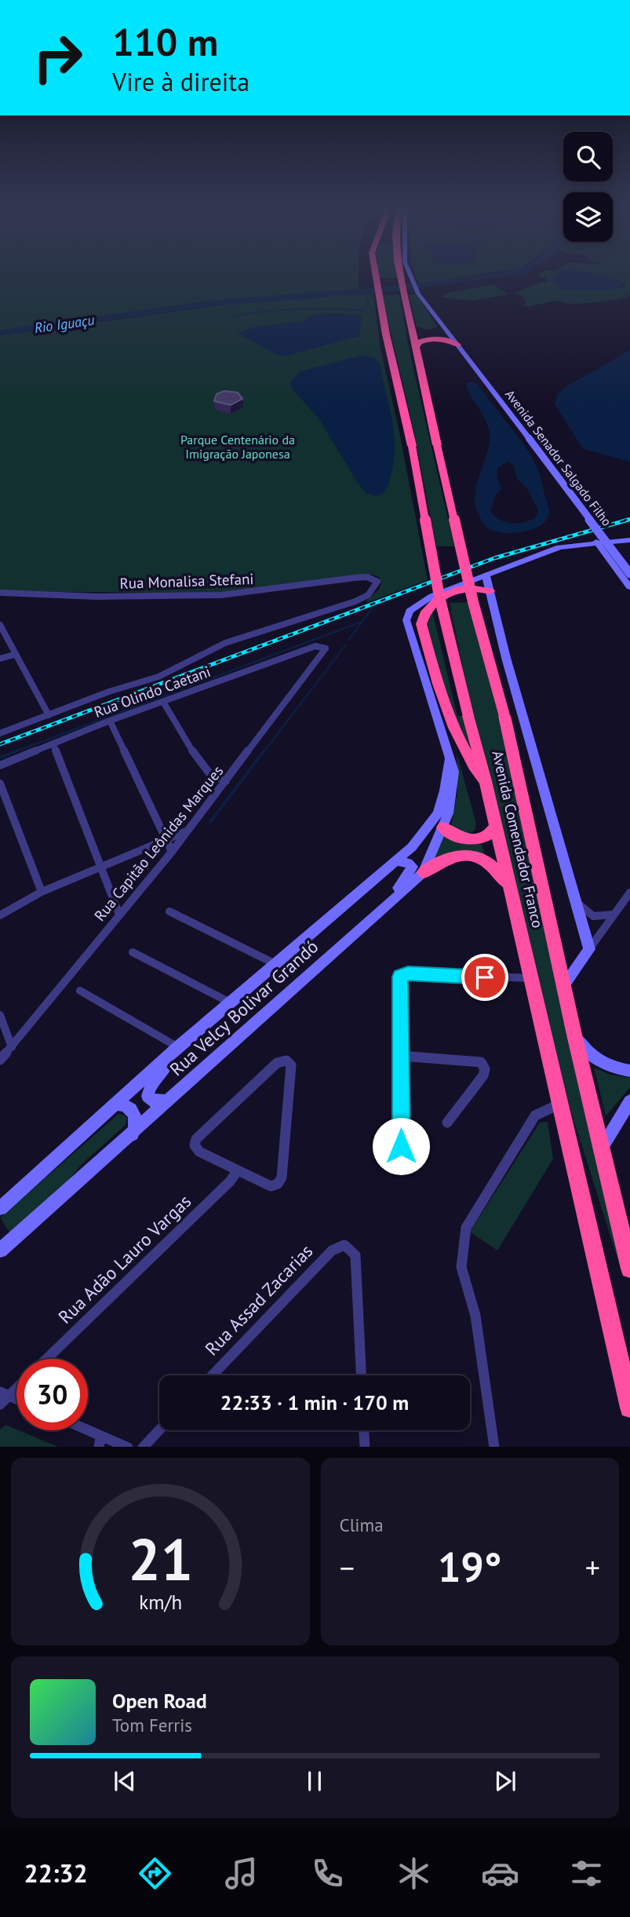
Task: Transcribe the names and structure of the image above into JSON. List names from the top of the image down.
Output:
{
  "streets": {
    "highway": ["Avenida Comendador Franco"],
    "main road": ["Avenida Senador Salgado Filho", "Rua Velcy Bolivar Grandó"],
    "street": [
      "Rua Monalisa Stefani",
      "Rua Olindo Caetani",
      "Rua Capitão Leônidas Marques",
      "Rua Adão Lauro Vargas",
      "Rua Assad Zacarias"
    ]
  },
  "crossings": [
    ["Rua Olindo Caetani", "Rua Capitão Leônidas Marques"]
  ],
  "water": ["Rio Iguaçu"],
  "parks": ["Parque Centenário da Imigração Japonesa"],
  "page": {
    "turn": ["110 m", "Vire à direita"],
    "limit": "30",
    "trip": "22:33 · 1 min · 170 m",
    "tile": "Clima",
    "heat": ["−", "19°", "+"],
    "song": ["Open Road", "Tom Ferris"],
    "tabs": "22:32",
    "gauge": ["21", "km/h"]
  }
}
